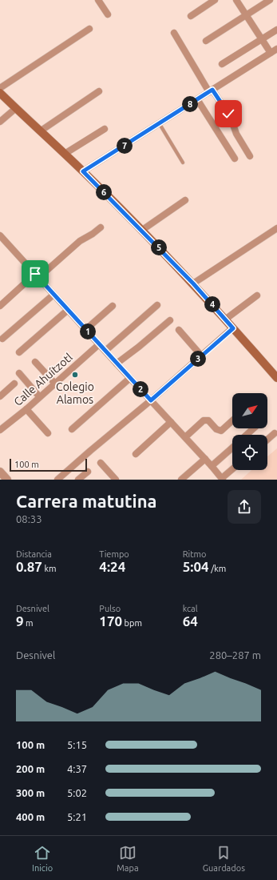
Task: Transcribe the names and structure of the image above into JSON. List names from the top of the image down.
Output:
{
  "streets": {
    "street": ["Calle Ahuítzotl"]
  },
  "places": ["Colegio Alamos"],
  "scale_bar": "100 m",
  "north": "top right",
  "page": {
    "pins": [
      "8",
      "7",
      "6",
      "5",
      "4",
      "1",
      "3",
      "2"
    ],
    "scale": "100 m",
    "heading": ["Carrera matutina", "08:33"],
    "stats": [
      ["Distancia", "0.87 km"],
      ["Tiempo", "4:24"],
      ["Ritmo", "5:04 /km"],
      ["Desnivel", "9 m"],
      ["Pulso", "170 bpm"],
      ["kcal", "64"]
    ],
    "chart": ["Desnivel", "280–287 m"],
    "list": [
      {
        "name": "100 m",
        "note": "5:15"
      },
      {
        "name": "200 m",
        "note": "4:37"
      },
      {
        "name": "300 m",
        "note": "5:02"
      },
      {
        "name": "400 m",
        "note": "5:21"
      }
    ],
    "tabs": ["Inicio", "Mapa", "Guardados"]
  }
}
